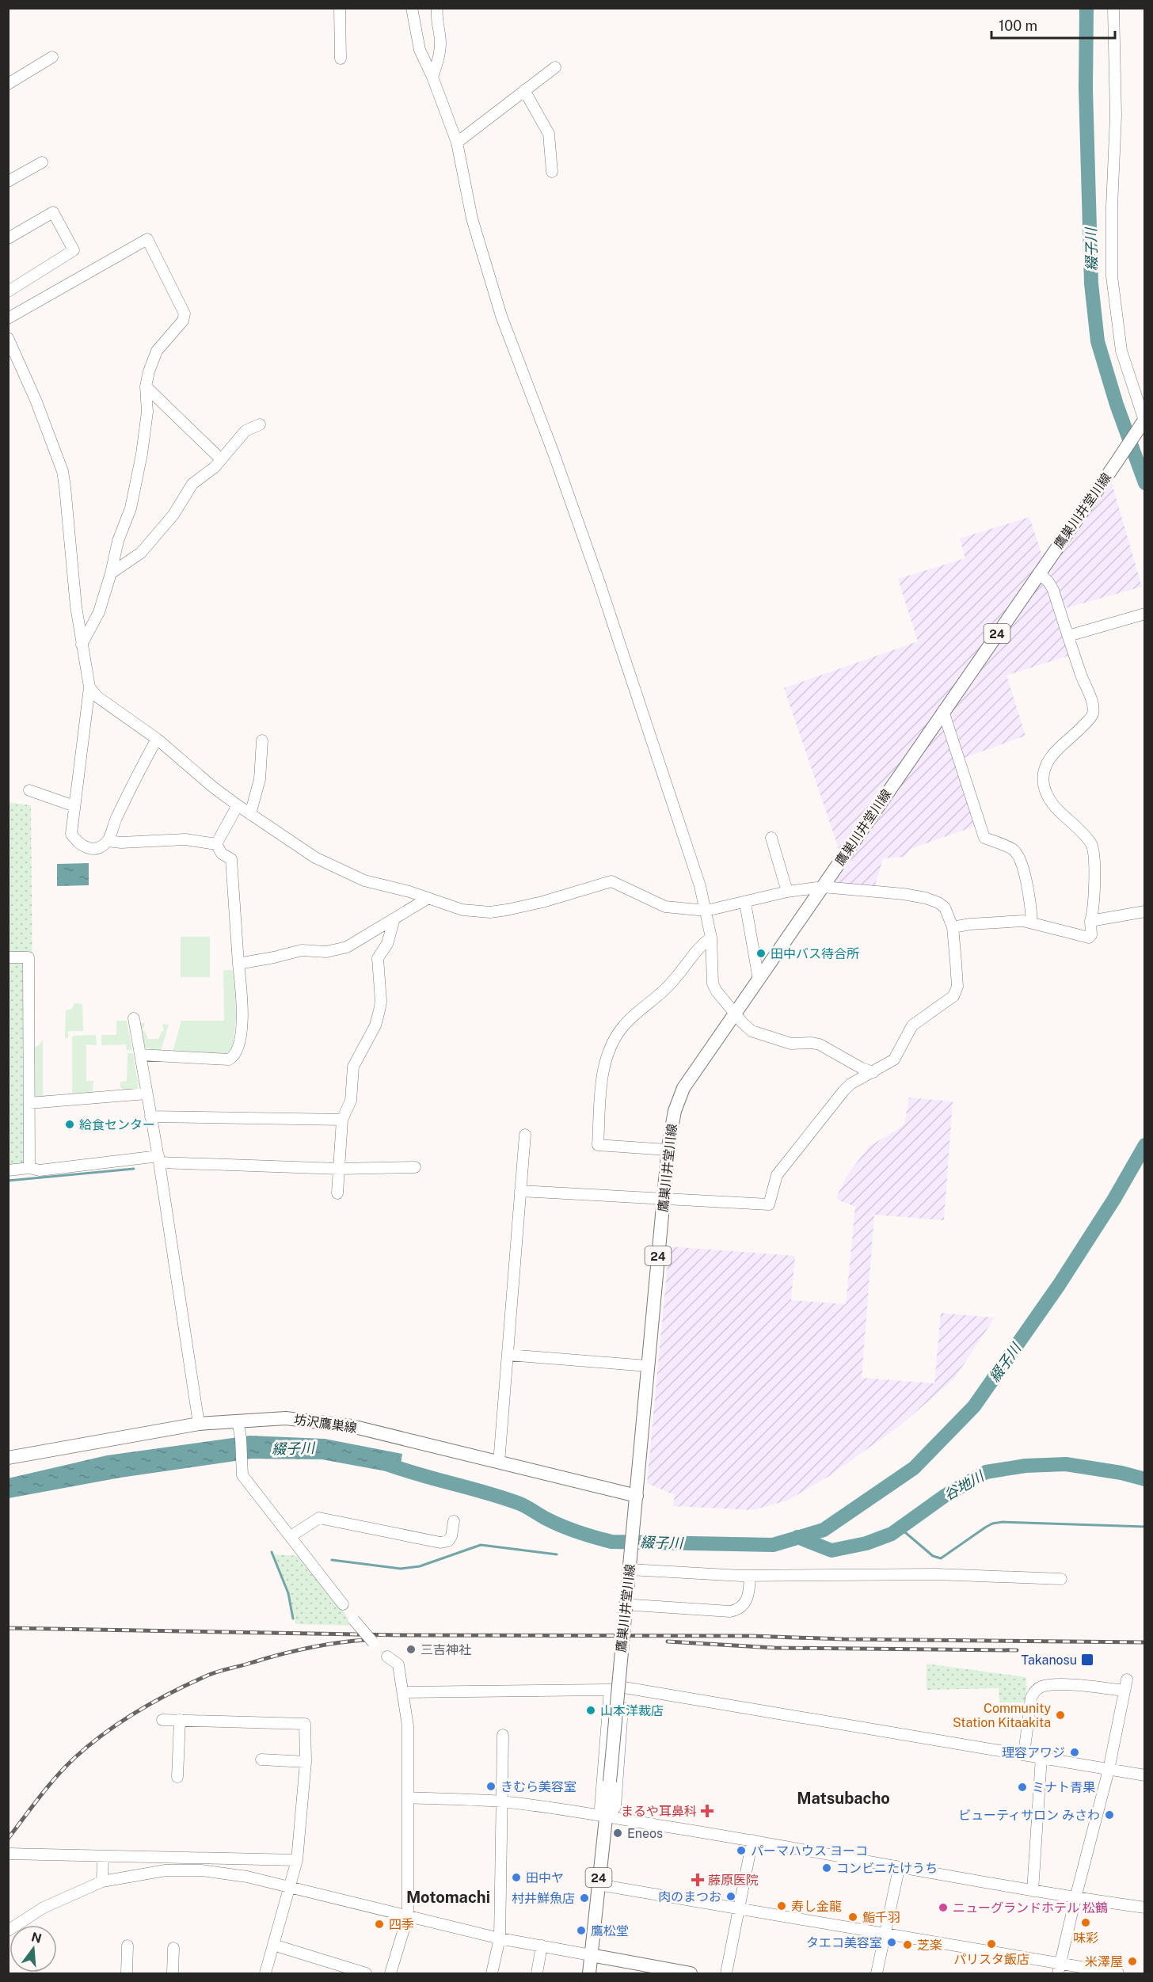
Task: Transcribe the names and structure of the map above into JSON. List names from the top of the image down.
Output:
{
  "streets": {
    "main road": ["鷹巣川井堂川線", "24", "坊沢鷹巣線"]
  },
  "crossings": [
    ["鷹巣川井堂川線", "坊沢鷹巣線"]
  ],
  "districts": ["Matsubacho", "Motomachi"],
  "water": ["綴子川", "谷地川"],
  "places": {
    "other": [
      "田中バス待合所",
      "給食センター",
      "三吉神社",
      "山本洋裁店",
      "Community Station Kitaakita",
      "理容アワジ",
      "きむら美容室",
      "ミナト青果",
      "ビューティサロン みさわ",
      "Eneos",
      "パーマハウス ヨーコ",
      "コンビニたけうち",
      "田中ヤ",
      "肉のまつお",
      "村井鮮魚店",
      "寿し金龍",
      "ニューグランドホテル 松鶴",
      "鮨千羽",
      "味彩",
      "四季",
      "鷹松堂",
      "タエコ美容室",
      "パリスタ飯店",
      "芝楽",
      "米澤屋"
    ],
    "transit": ["Takanosu"],
    "health": ["まるや耳鼻科", "藤原医院"]
  },
  "scale_bar": "100 m",
  "north": "top"
}
